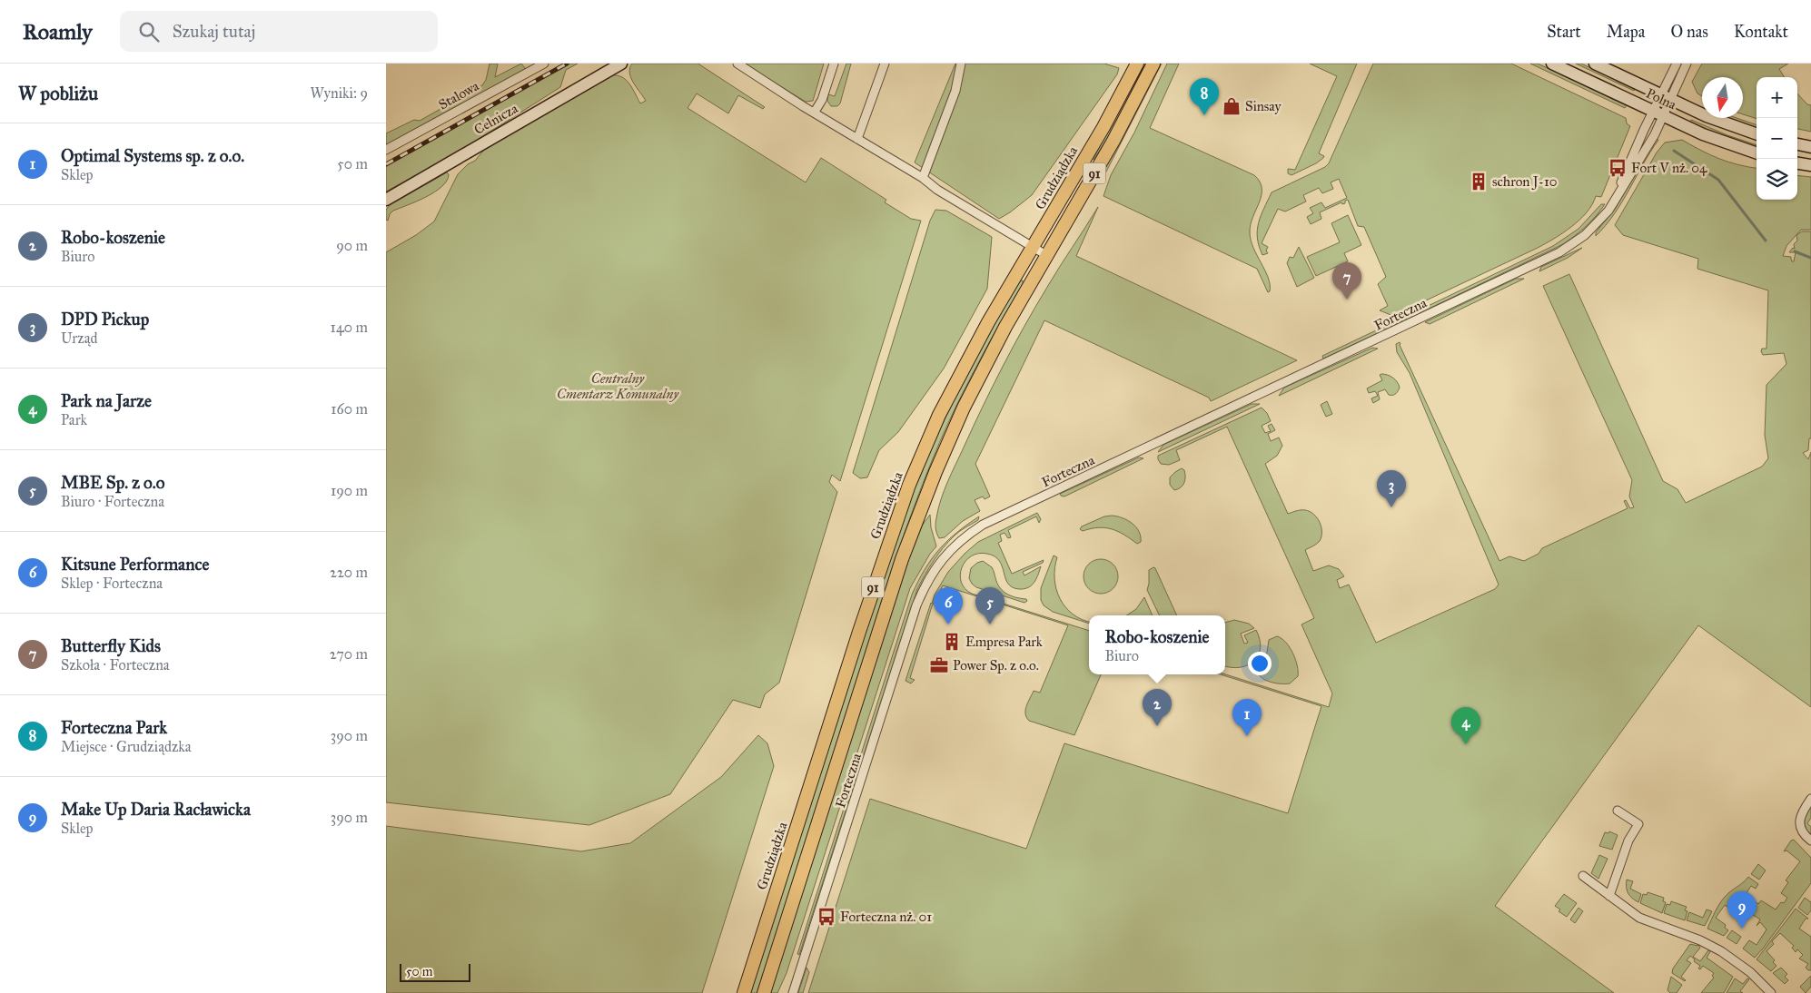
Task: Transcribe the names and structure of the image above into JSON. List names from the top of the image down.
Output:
{
  "streets": {
    "main road": ["91", "Grudziądzka"],
    "street": [
      "Stalowa",
      "Polna",
      "Celnicza",
      "Forteczna"
    ]
  },
  "crossings": [
    ["Polna", "Forteczna"]
  ],
  "parks": ["Centralny Cmentarz Komunalny"],
  "places": {
    "shop": ["Sinsay"],
    "bus stop": ["Fort V nż. 04", "Forteczna nż. 01"],
    "building": ["schron J-10", "Empresa Park"],
    "office": ["Power Sp. z o.o."]
  },
  "scale_bar": "50 m",
  "north": "bottom",
  "page": {
    "header": "Roamly",
    "search": "Szukaj tutaj",
    "nav": [
      "Start",
      "Mapa",
      "O nas",
      "Kontakt"
    ],
    "heading": ["W pobliżu", "Wyniki: 9"],
    "map_buttons": ["+", "−"],
    "pins": [
      "8",
      "7",
      "3",
      "5",
      "6",
      "2",
      "1",
      "4",
      "9"
    ],
    "list": [
      {
        "mark": "1",
        "name": "Optimal Systems sp. z o.o.",
        "note": "Sklep",
        "value": "50 m"
      },
      {
        "mark": "2",
        "name": "Robo-koszenie",
        "note": "Biuro",
        "value": "90 m"
      },
      {
        "mark": "3",
        "name": "DPD Pickup",
        "note": "Urząd",
        "value": "140 m"
      },
      {
        "mark": "4",
        "name": "Park na Jarze",
        "note": "Park",
        "value": "160 m"
      },
      {
        "mark": "5",
        "name": "MBE Sp. z o.o",
        "note": "Biuro · Forteczna",
        "value": "190 m"
      },
      {
        "mark": "6",
        "name": "Kitsune Performance",
        "note": "Sklep · Forteczna",
        "value": "220 m"
      },
      {
        "mark": "7",
        "name": "Butterfly Kids",
        "note": "Szkoła · Forteczna",
        "value": "270 m"
      },
      {
        "mark": "8",
        "name": "Forteczna Park",
        "note": "Miejsce · Grudziądzka",
        "value": "390 m"
      },
      {
        "mark": "9",
        "name": "Make Up Daria Racławicka",
        "note": "Sklep",
        "value": "390 m"
      }
    ],
    "popup": ["Robo-koszenie", "Biuro"],
    "scale": "50 m"
  }
}
